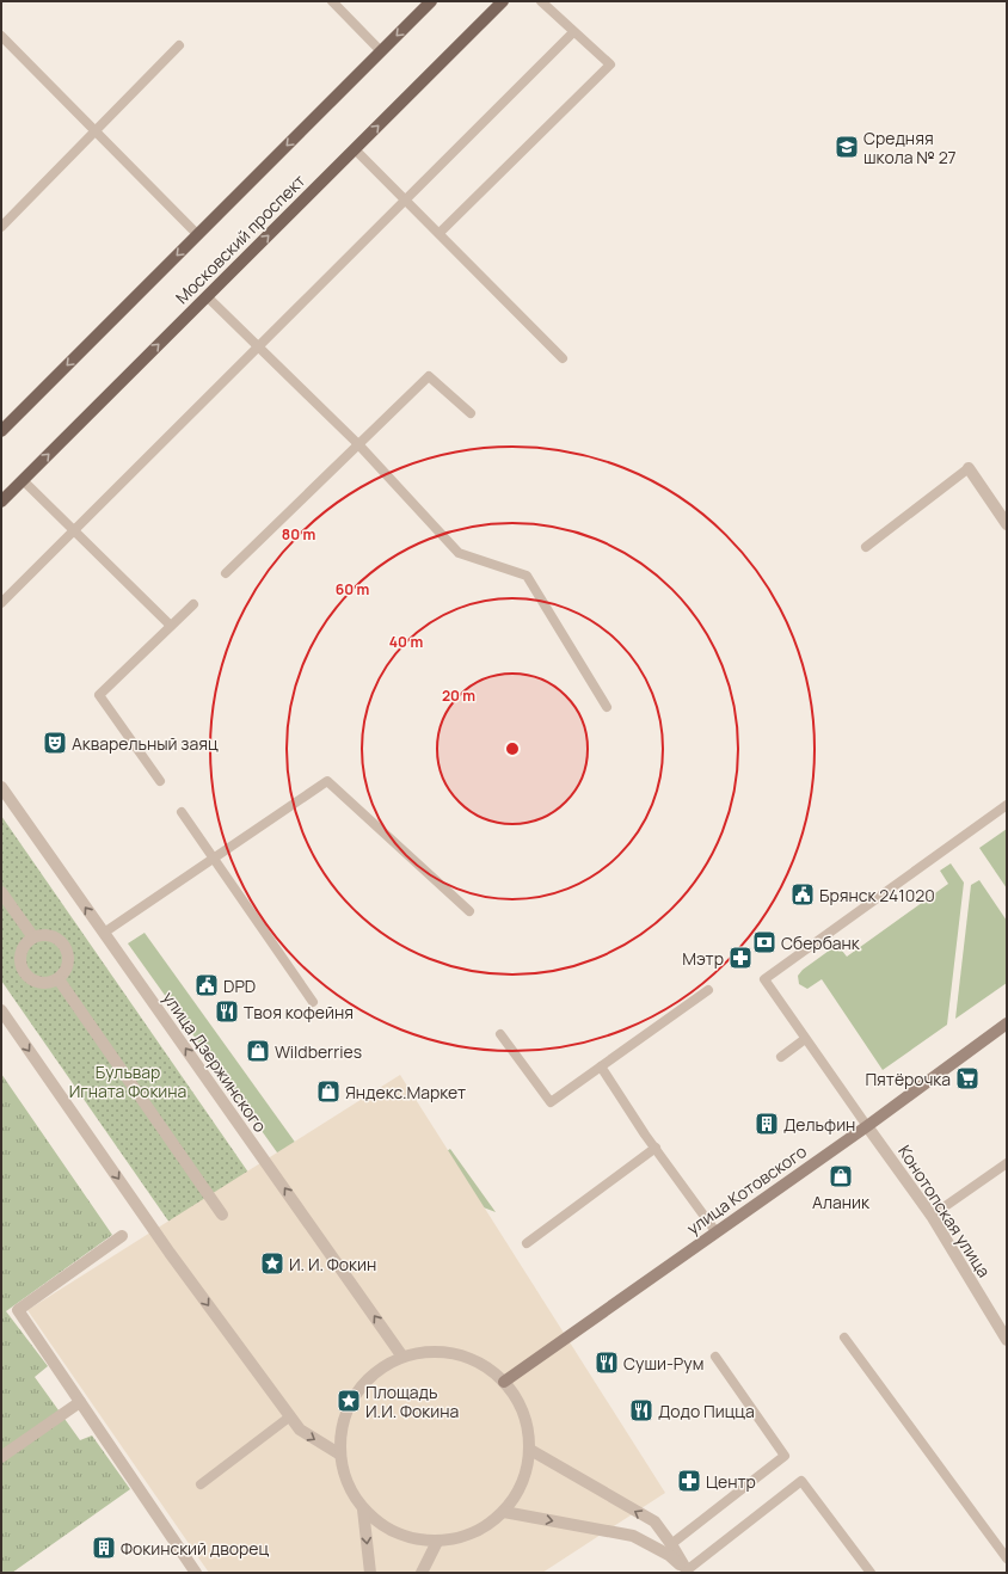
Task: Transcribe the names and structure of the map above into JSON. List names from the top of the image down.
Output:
{
  "streets": {
    "main road": ["Московский проспект"],
    "street": ["улица Дзержинского", "улица Котовского", "Конотопская улица"]
  },
  "crossings": [
    ["улица Котовского", "Конотопская улица"]
  ],
  "parks": ["Бульвар Игната Фокина"],
  "places": {
    "school or university": ["Средняя школа № 27"],
    "theatre": ["Акварельный заяц"],
    "public building": ["Брянск 241020", "DPD"],
    "bank": ["Сбербанк"],
    "pharmacy": ["Мэтр", "Центр"],
    "restaurant": ["Твоя кофейня", "Суши-Рум", "Додо Пицца"],
    "shop": ["Wildberries", "Яндекс.Маркет", "Аланик"],
    "supermarket": ["Пятёрочка"],
    "building": ["Дельфин", "Фокинский дворец"],
    "place": ["И. И. Фокин", "Площадь И.И. Фокина"]
  },
  "rings": [
    "80 m",
    "60 m",
    "40 m",
    "20 m"
  ]
}
